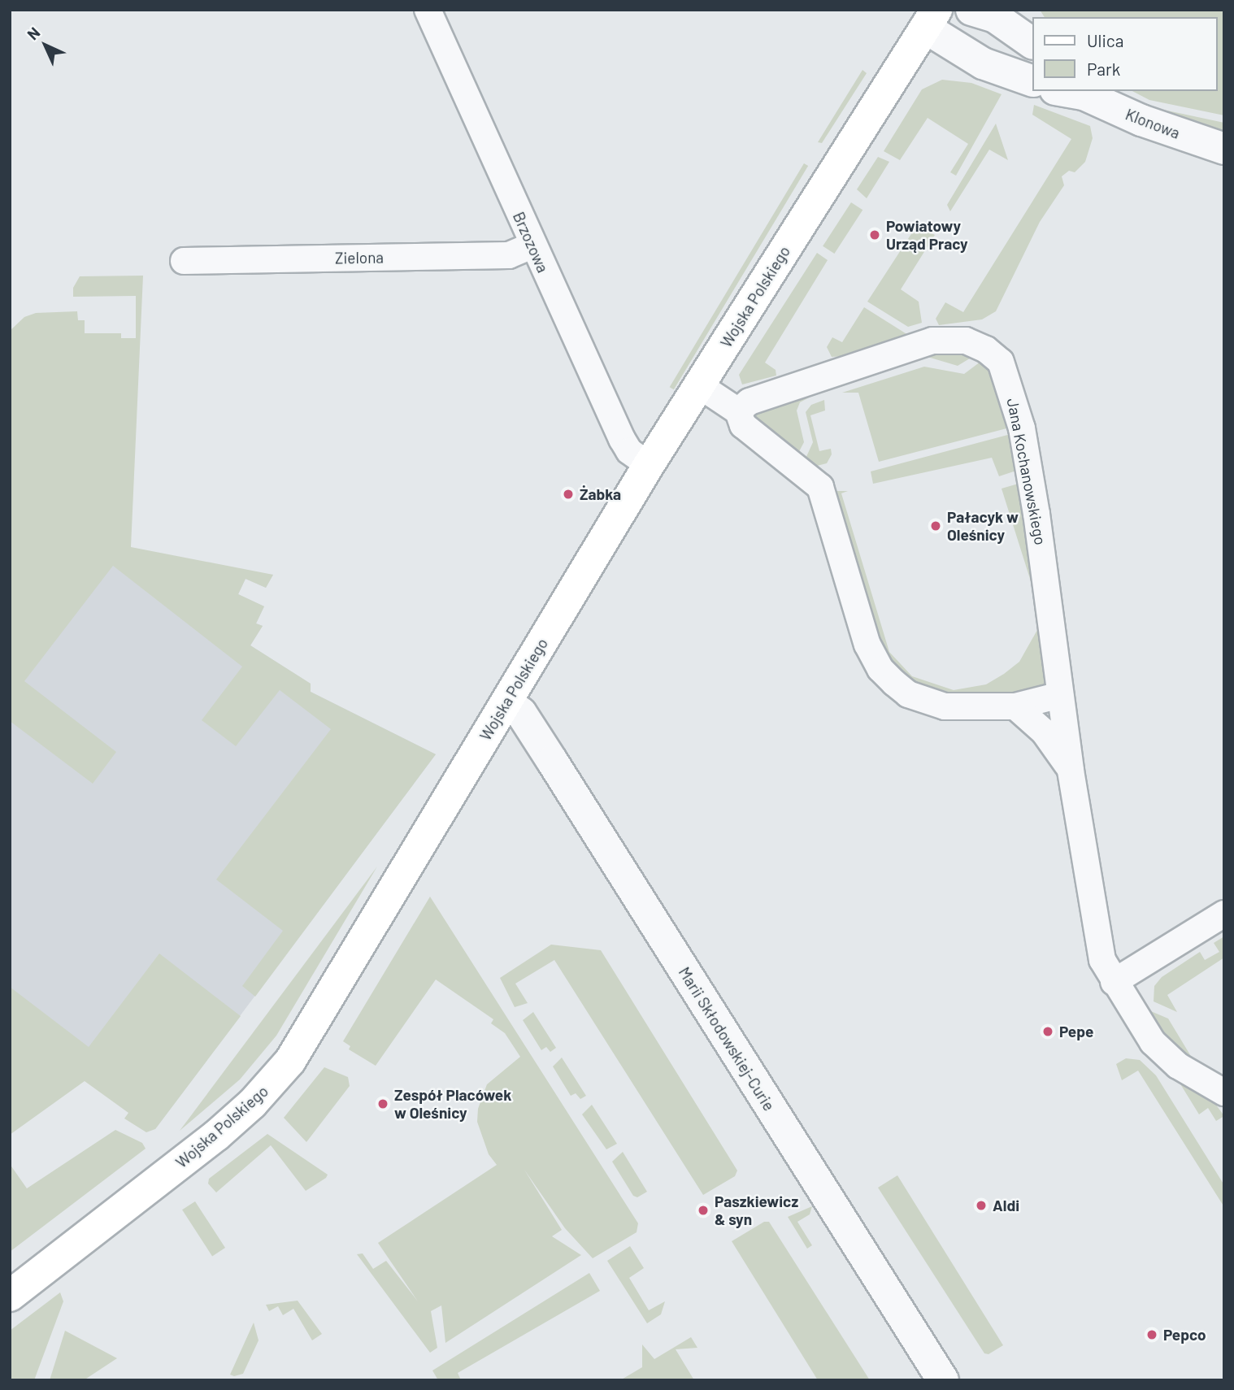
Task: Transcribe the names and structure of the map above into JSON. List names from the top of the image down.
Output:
{
  "streets": {
    "main road": ["Wojska Polskiego"],
    "street": [
      "Klonowa",
      "Brzozowa",
      "Zielona",
      "Jana Kochanowskiego",
      "Marii Skłodowskiej-Curie"
    ]
  },
  "crossings": [
    ["Brzozowa", "Zielona"],
    ["Brzozowa", "Wojska Polskiego"],
    ["Wojska Polskiego", "Marii Skłodowskiej-Curie"]
  ],
  "places": [
    "Powiatowy Urząd Pracy",
    "Żabka",
    "Pałacyk w Oleśnicy",
    "Pepe",
    "Zespół Placówek w Oleśnicy",
    "Aldi",
    "Paszkiewicz & syn",
    "Pepco"
  ],
  "legend": ["Ulica", "Park"],
  "north": "top left"
}
